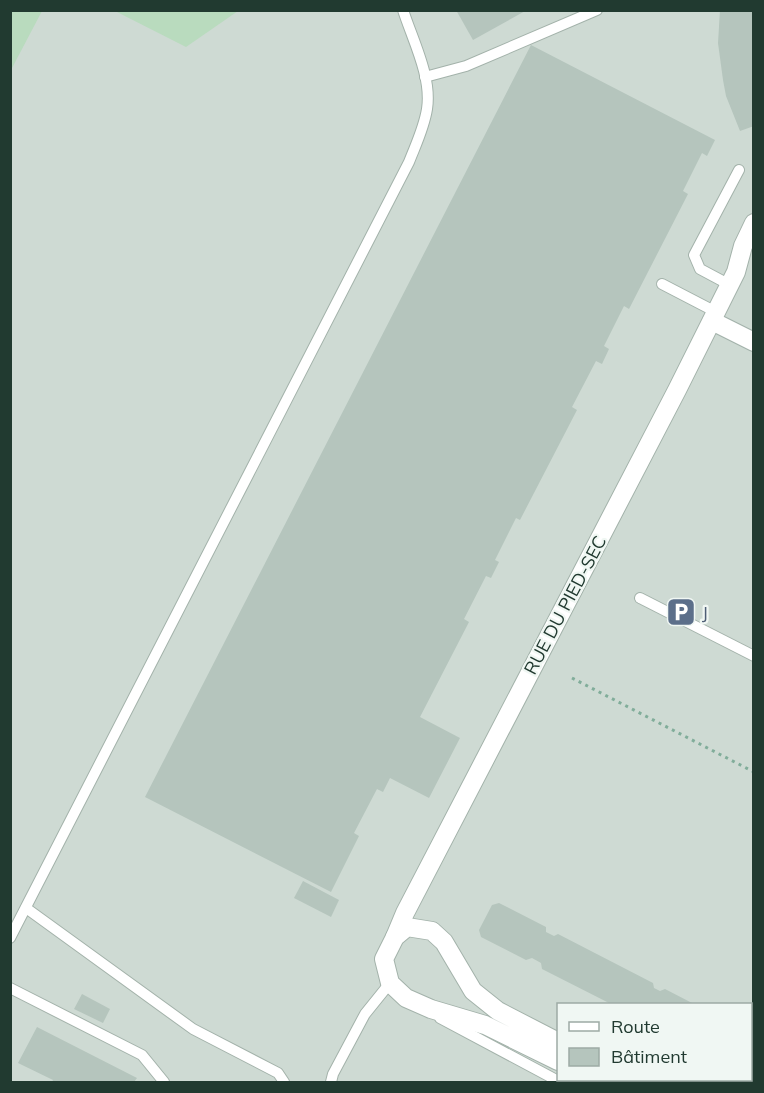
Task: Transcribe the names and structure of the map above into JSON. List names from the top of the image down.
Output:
{
  "streets": {
    "street": ["RUE DU PIED-SEC"]
  },
  "places": {
    "parking": ["J"]
  },
  "legend": ["Route", "Bâtiment"]
}
